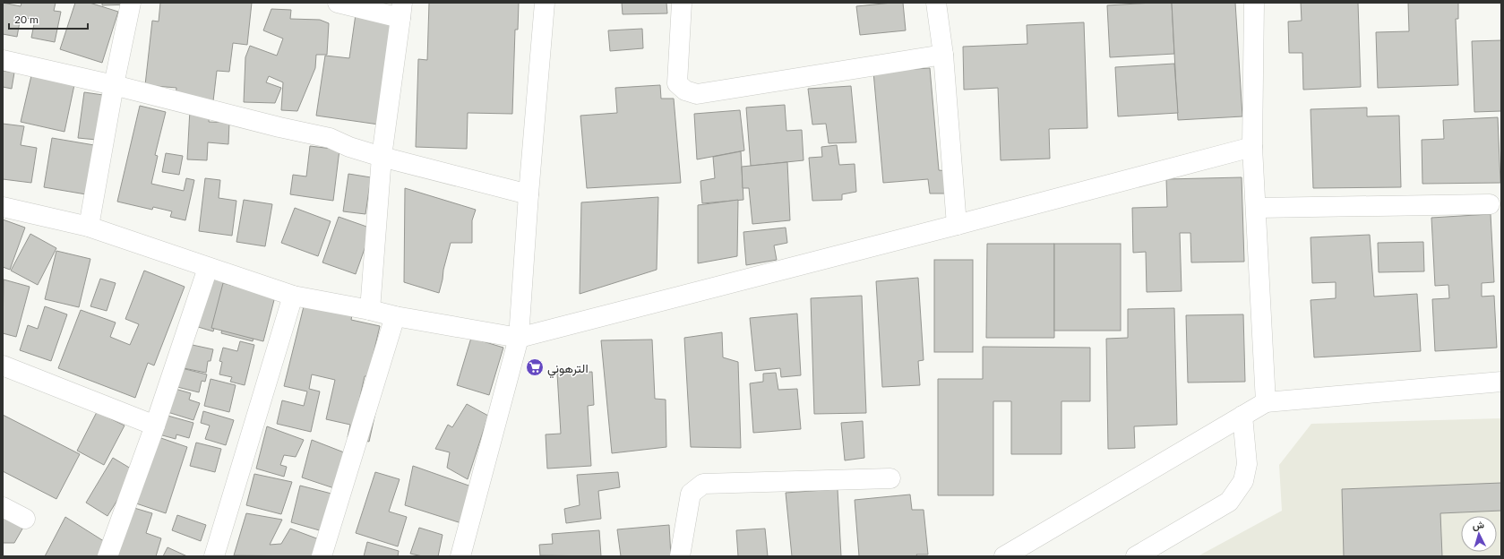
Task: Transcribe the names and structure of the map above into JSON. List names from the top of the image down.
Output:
{
  "places": {
    "supermarket": ["الترهوني"]
  },
  "scale_bar": "20 m",
  "north": "top"
}
